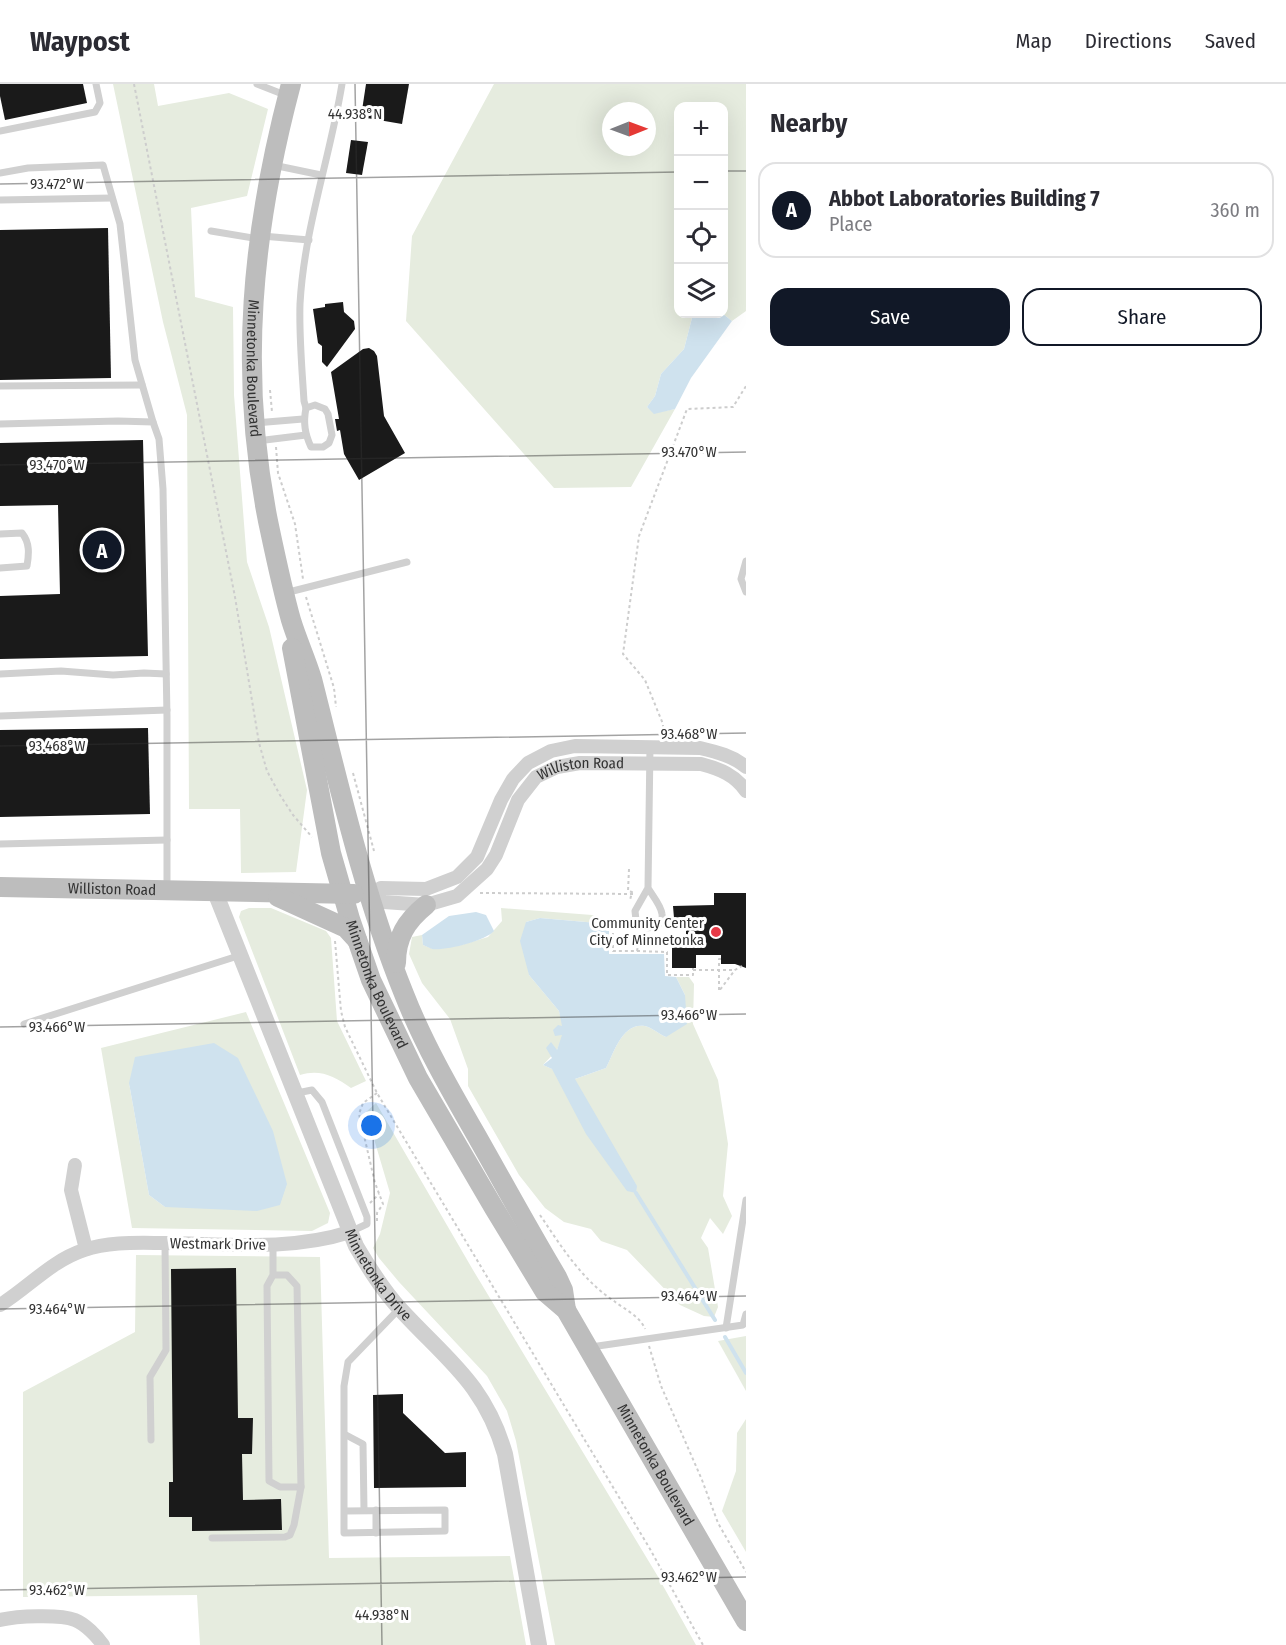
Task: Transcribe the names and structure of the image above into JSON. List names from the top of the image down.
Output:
{
  "streets": {
    "main road": ["Minnetonka Boulevard", "Williston Road"],
    "street": ["Westmark Drive", "Minnetonka Drive"]
  },
  "crossings": [
    ["Minnetonka Boulevard", "Williston Road"],
    ["Williston Road", "Minnetonka Drive"],
    ["Westmark Drive", "Minnetonka Drive"]
  ],
  "places": ["Community Center City of Minnetonka"],
  "north": "right",
  "page": {
    "header": "Waypost",
    "nav": ["Map", "Directions", "Saved"],
    "heading": "Nearby",
    "map_buttons": ["+", "−"],
    "list": [
      {
        "mark": "A",
        "name": "Abbot Laboratories Building 7",
        "note": "Place",
        "value": "360 m"
      }
    ],
    "buttons": ["Save", "Share"],
    "pins": "A"
  },
  "coordinates": [
    "44.938°N",
    "93.472°W",
    "93.470°W",
    "93.468°W",
    "93.466°W",
    "93.464°W",
    "93.462°W"
  ]
}
